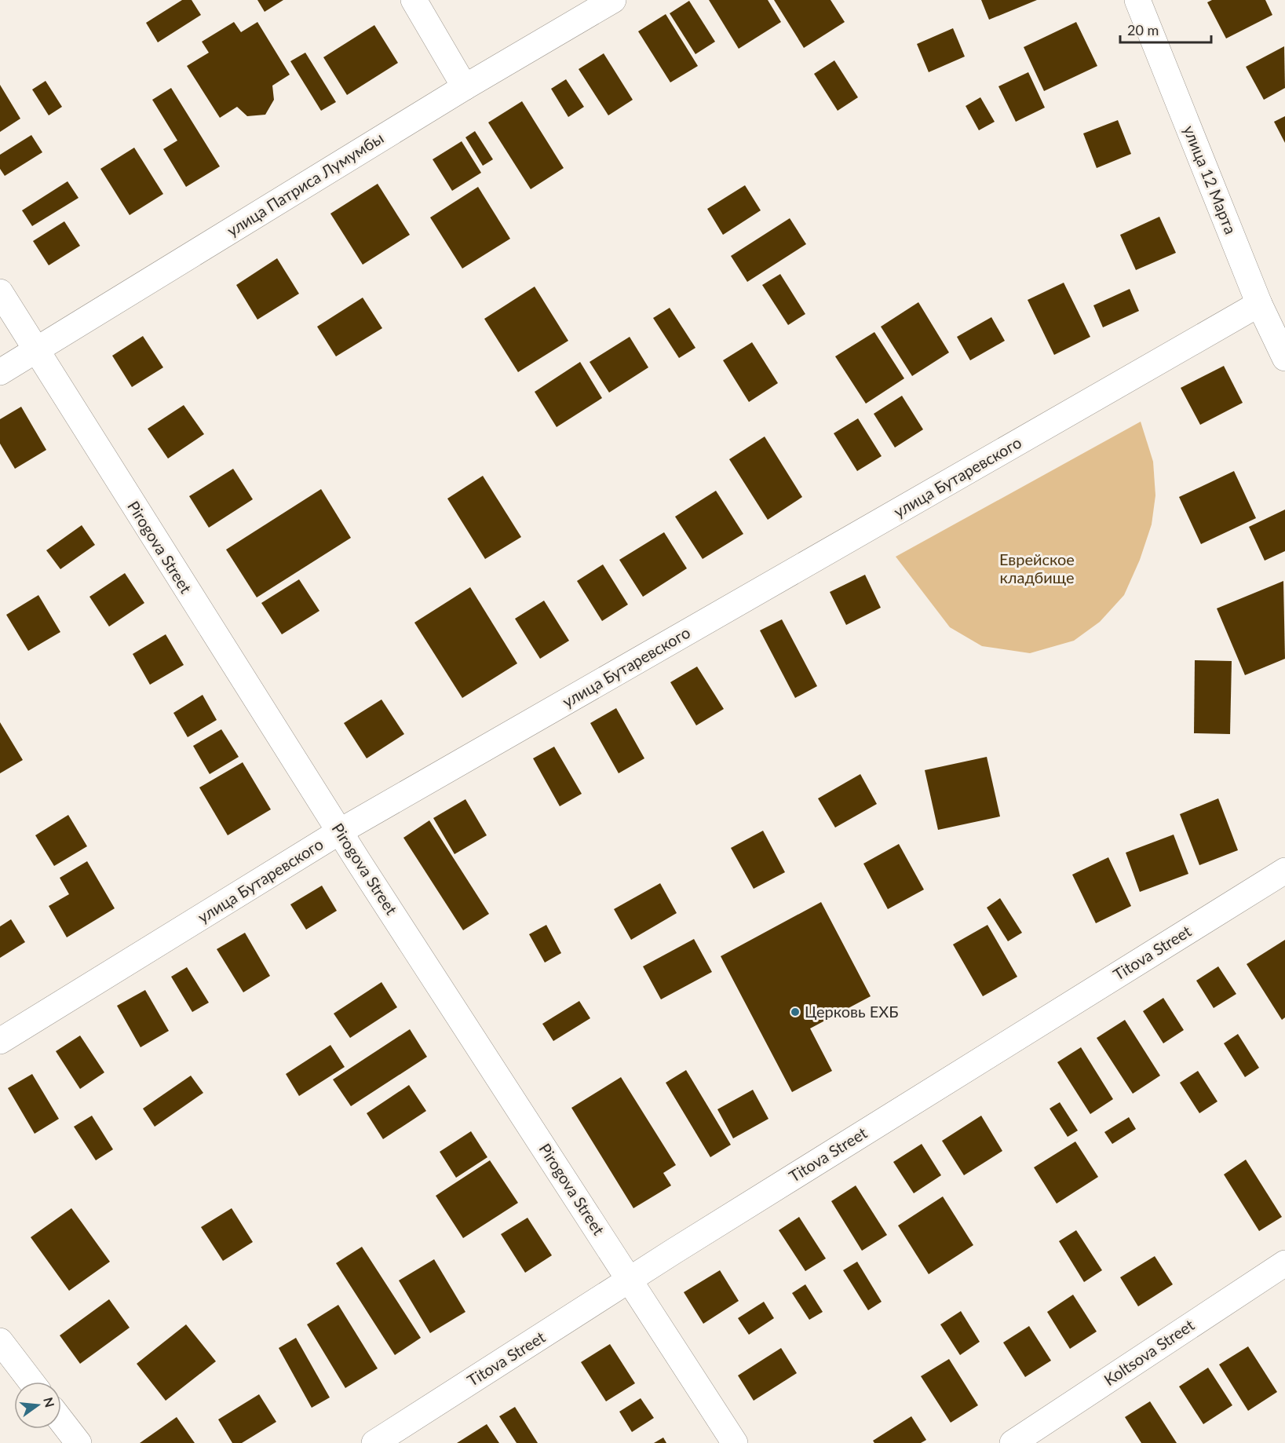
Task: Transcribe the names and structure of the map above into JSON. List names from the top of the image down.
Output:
{
  "streets": {
    "street": [
      "улица 12 Марта",
      "улица Патриса Лумумбы",
      "улица Бутаревского",
      "Pirogova Street",
      "Titova Street",
      "Koltsova Street"
    ]
  },
  "crossings": [
    ["улица 12 Марта", "улица Бутаревского"],
    ["улица Патриса Лумумбы", "Pirogova Street"],
    ["улица Бутаревского", "Pirogova Street"],
    ["Pirogova Street", "Titova Street"]
  ],
  "parks": ["Еврейское кладбище"],
  "places": ["Церковь ЕХБ"],
  "scale_bar": "20 m",
  "north": "right"
}
